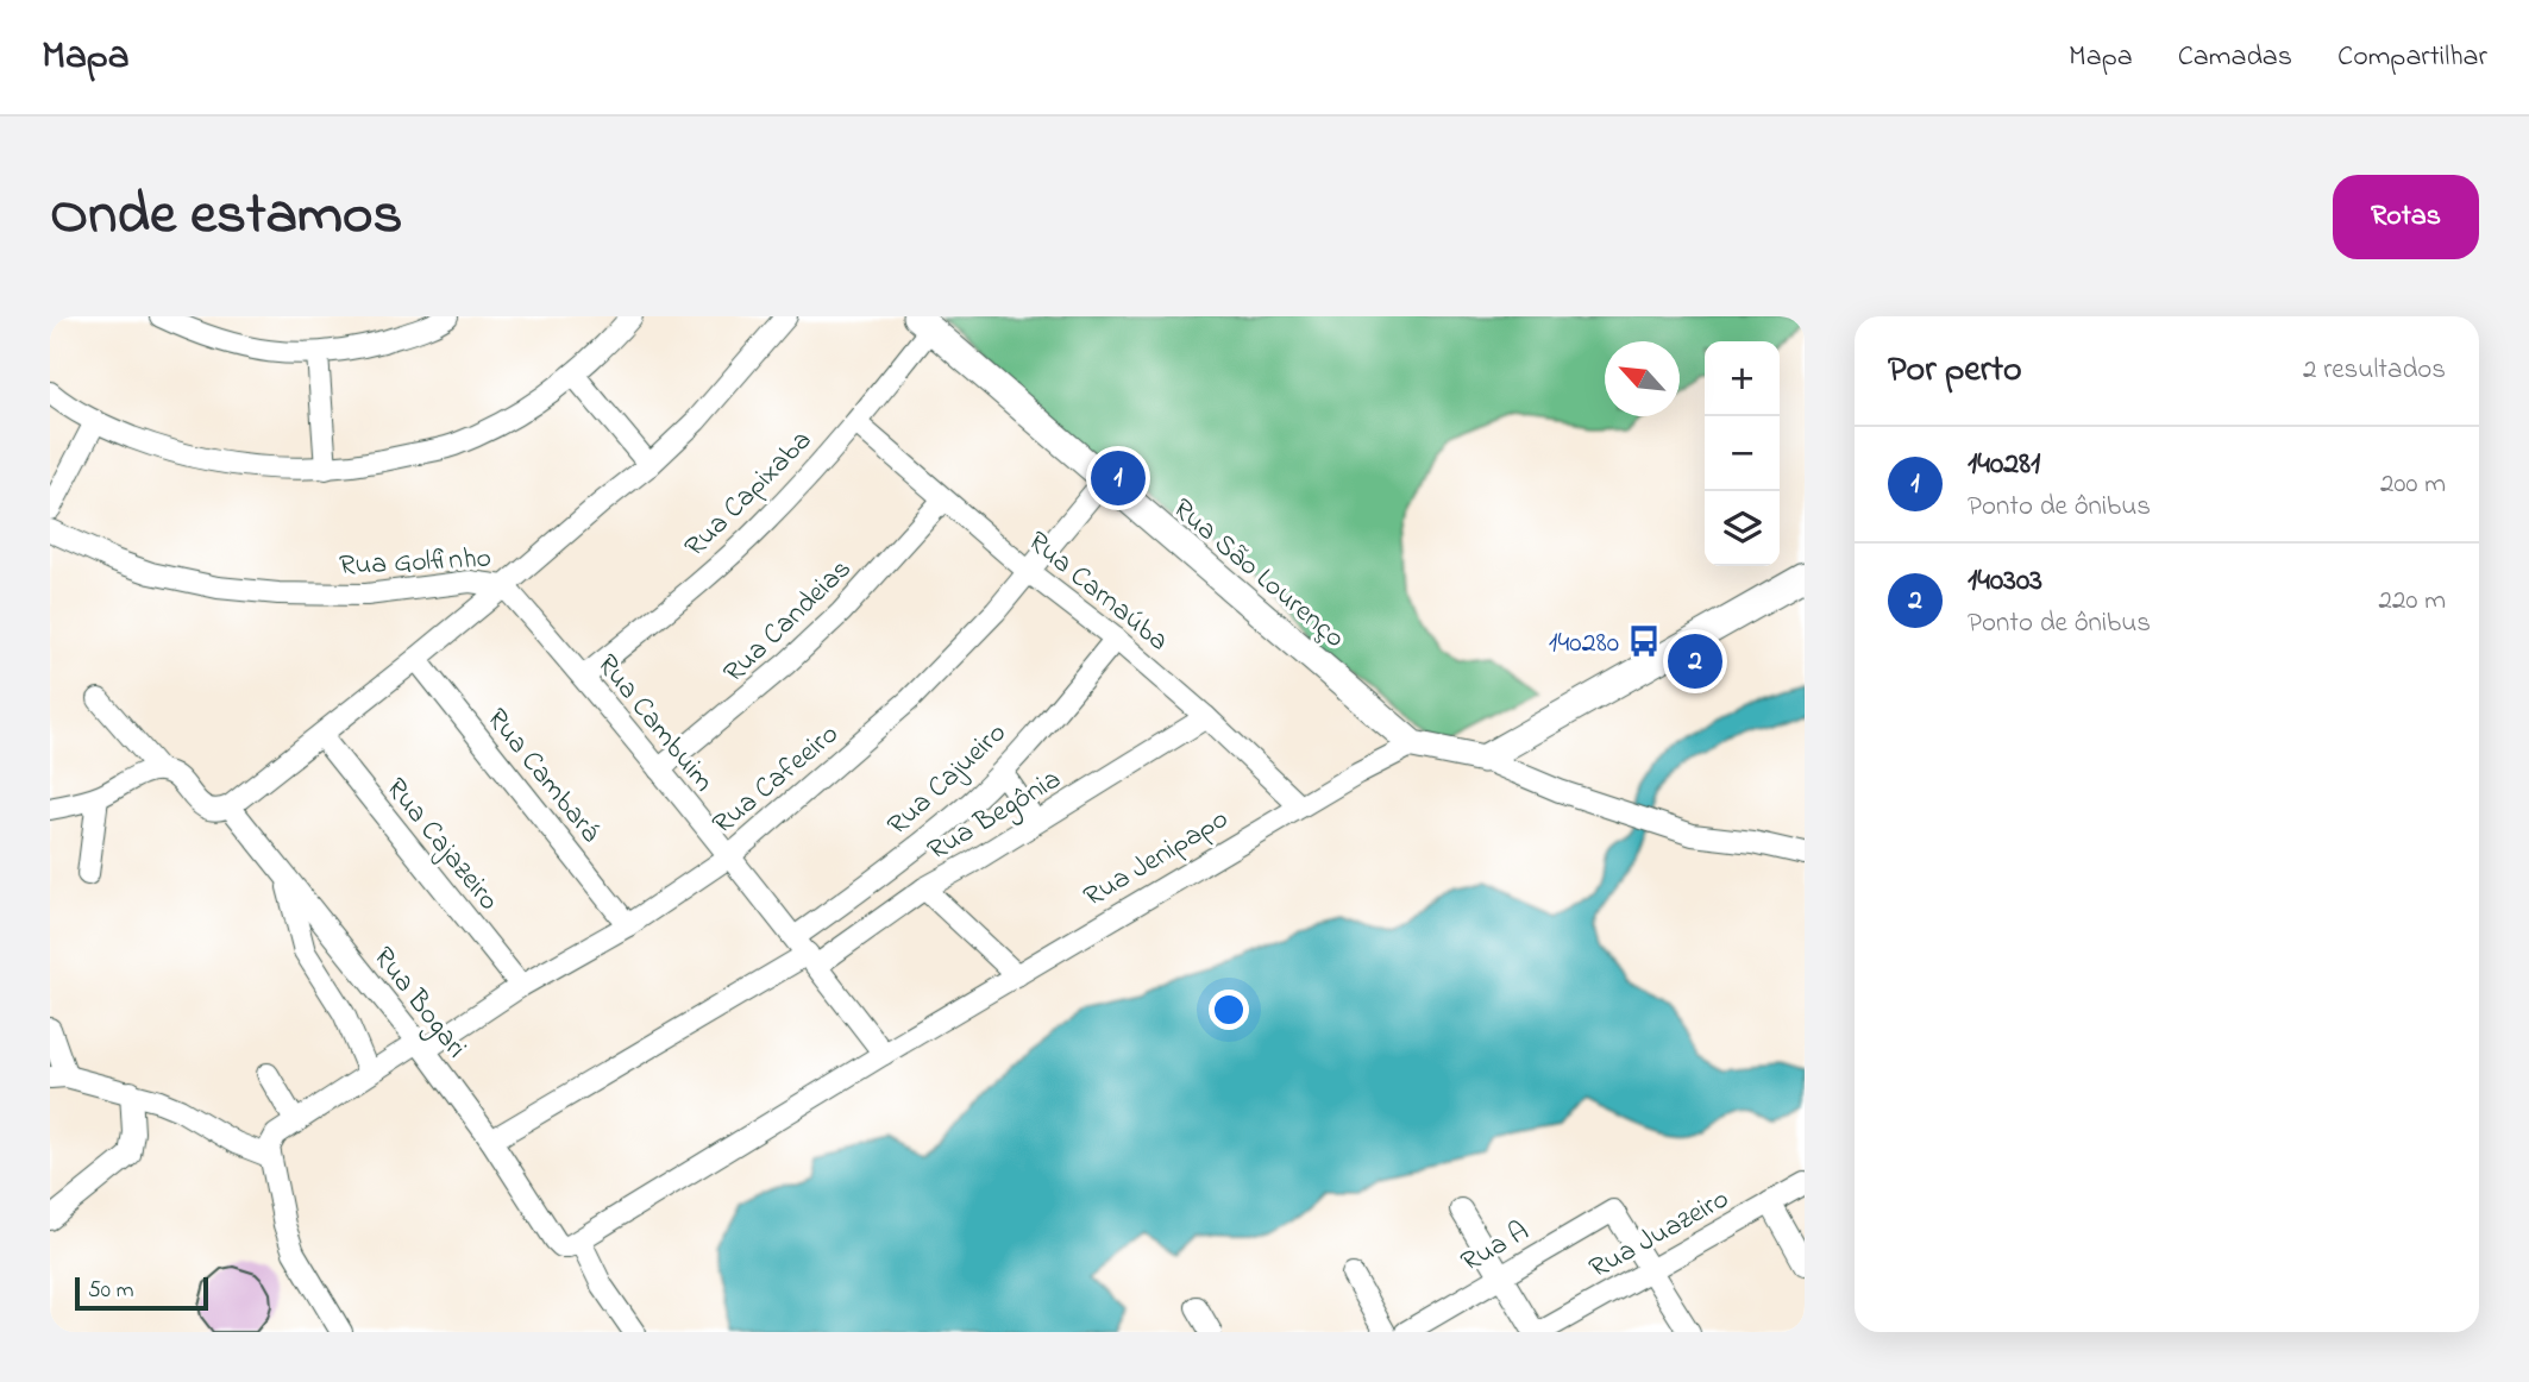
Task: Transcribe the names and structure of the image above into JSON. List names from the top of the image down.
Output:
{
  "streets": {
    "street": [
      "Rua Capixaba",
      "Rua Golfinho",
      "Rua São Lourenço",
      "Rua Carnaúba",
      "Rua Candeias",
      "Rua Cambuim",
      "Rua Cambará",
      "Rua Cafeeiro",
      "Rua Cajueiro",
      "Rua Begônia",
      "Rua Cajazeiro",
      "Rua Jenipapo",
      "Rua Bogari",
      "Rua Juazeiro",
      "Rua A"
    ]
  },
  "crossings": [
    ["Rua Capixaba", "Rua São Lourenço"],
    ["Rua Capixaba", "Rua Carnaúba"],
    ["Rua Capixaba", "Rua Cambuim"],
    ["Rua Golfinho", "Rua Cambuim"],
    ["Rua São Lourenço", "Rua Cafeeiro"],
    ["Rua São Lourenço", "Rua Jenipapo"],
    ["Rua Carnaúba", "Rua Candeias"],
    ["Rua Carnaúba", "Rua Cafeeiro"],
    ["Rua Carnaúba", "Rua Cajueiro"],
    ["Rua Carnaúba", "Rua Begônia"],
    ["Rua Carnaúba", "Rua Jenipapo"],
    ["Rua Candeias", "Rua Cambuim"],
    ["Rua Cambuim", "Rua Cafeeiro"],
    ["Rua Cambuim", "Rua Cajueiro"],
    ["Rua Cambuim", "Rua Begônia"],
    ["Rua Cambuim", "Rua Jenipapo"],
    ["Rua Cambará", "Rua Cafeeiro"],
    ["Rua Cafeeiro", "Rua Cajazeiro"],
    ["Rua Cafeeiro", "Rua Bogari"],
    ["Rua Jenipapo", "Rua Bogari"],
    ["Rua Juazeiro", "Rua A"]
  ],
  "places": {
    "bus stop": ["140280"]
  },
  "scale_bar": "50 m",
  "north": "top left",
  "page": {
    "header": "Mapa",
    "nav": ["Mapa", "Camadas", "Compartilhar"],
    "title": "Onde estamos",
    "buttons": "Rotas",
    "heading": ["Por perto", "2 resultados"],
    "map_buttons": ["+", "−"],
    "list": [
      {
        "mark": "1",
        "name": "140281",
        "note": "Ponto de ônibus",
        "value": "200 m"
      },
      {
        "mark": "2",
        "name": "140303",
        "note": "Ponto de ônibus",
        "value": "220 m"
      }
    ],
    "pins": ["1", "2"],
    "scale": "50 m"
  }
}
